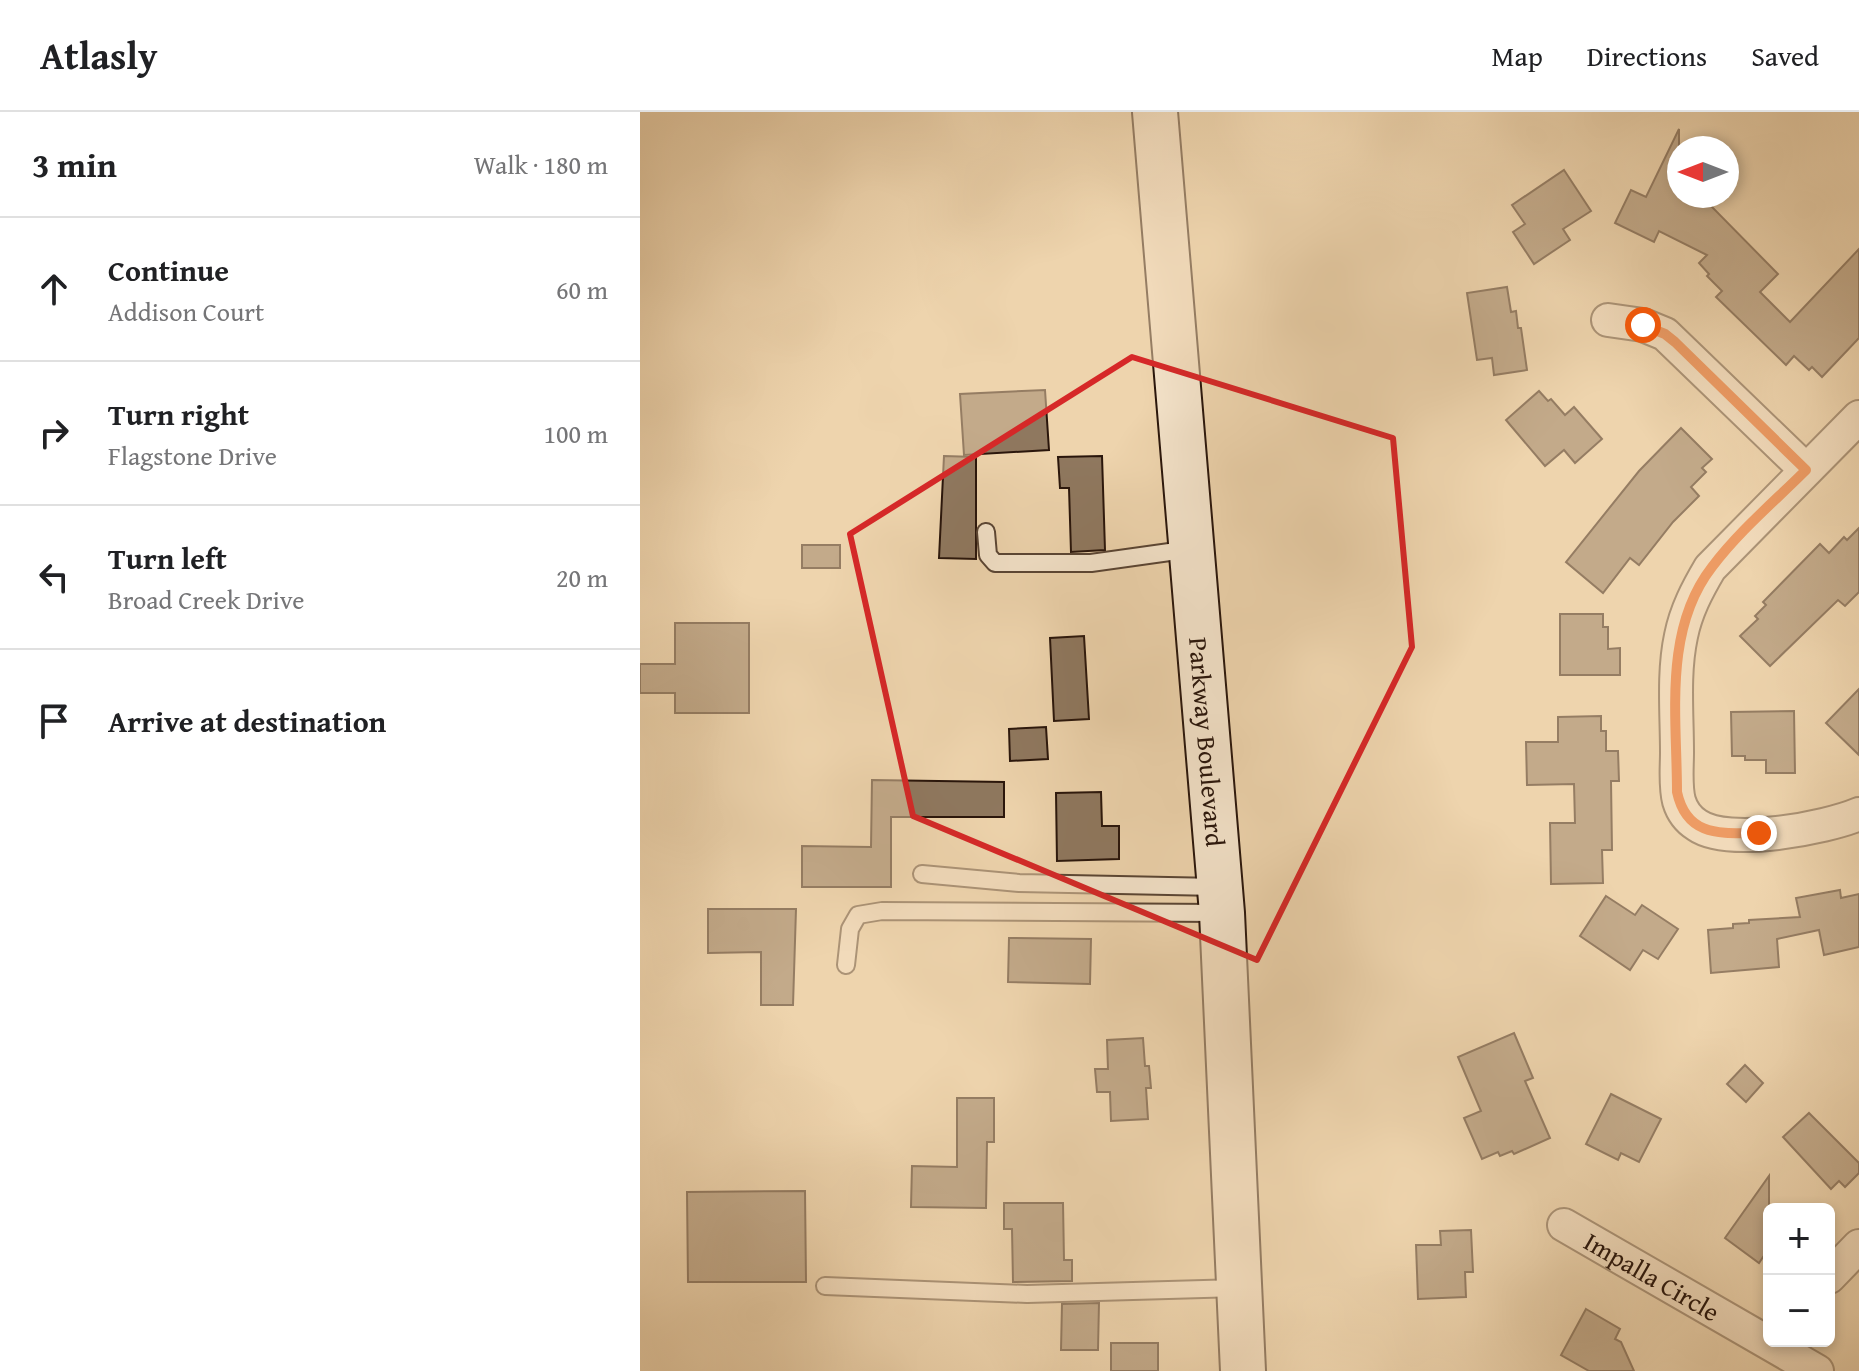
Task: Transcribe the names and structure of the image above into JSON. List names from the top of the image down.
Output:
{
  "streets": {
    "street": ["Parkway Boulevard", "Impalla Circle"]
  },
  "north": "left",
  "page": {
    "header": "Atlasly",
    "nav": ["Map", "Directions", "Saved"],
    "heading": ["3 min", "Walk · 180 m"],
    "list": [
      ["Continue", "Addison Court", "60 m"],
      ["Turn right", "Flagstone Drive", "100 m"],
      ["Turn left", "Broad Creek Drive", "20 m"],
      "Arrive at destination"
    ],
    "map_buttons": ["+", "−"]
  }
}
